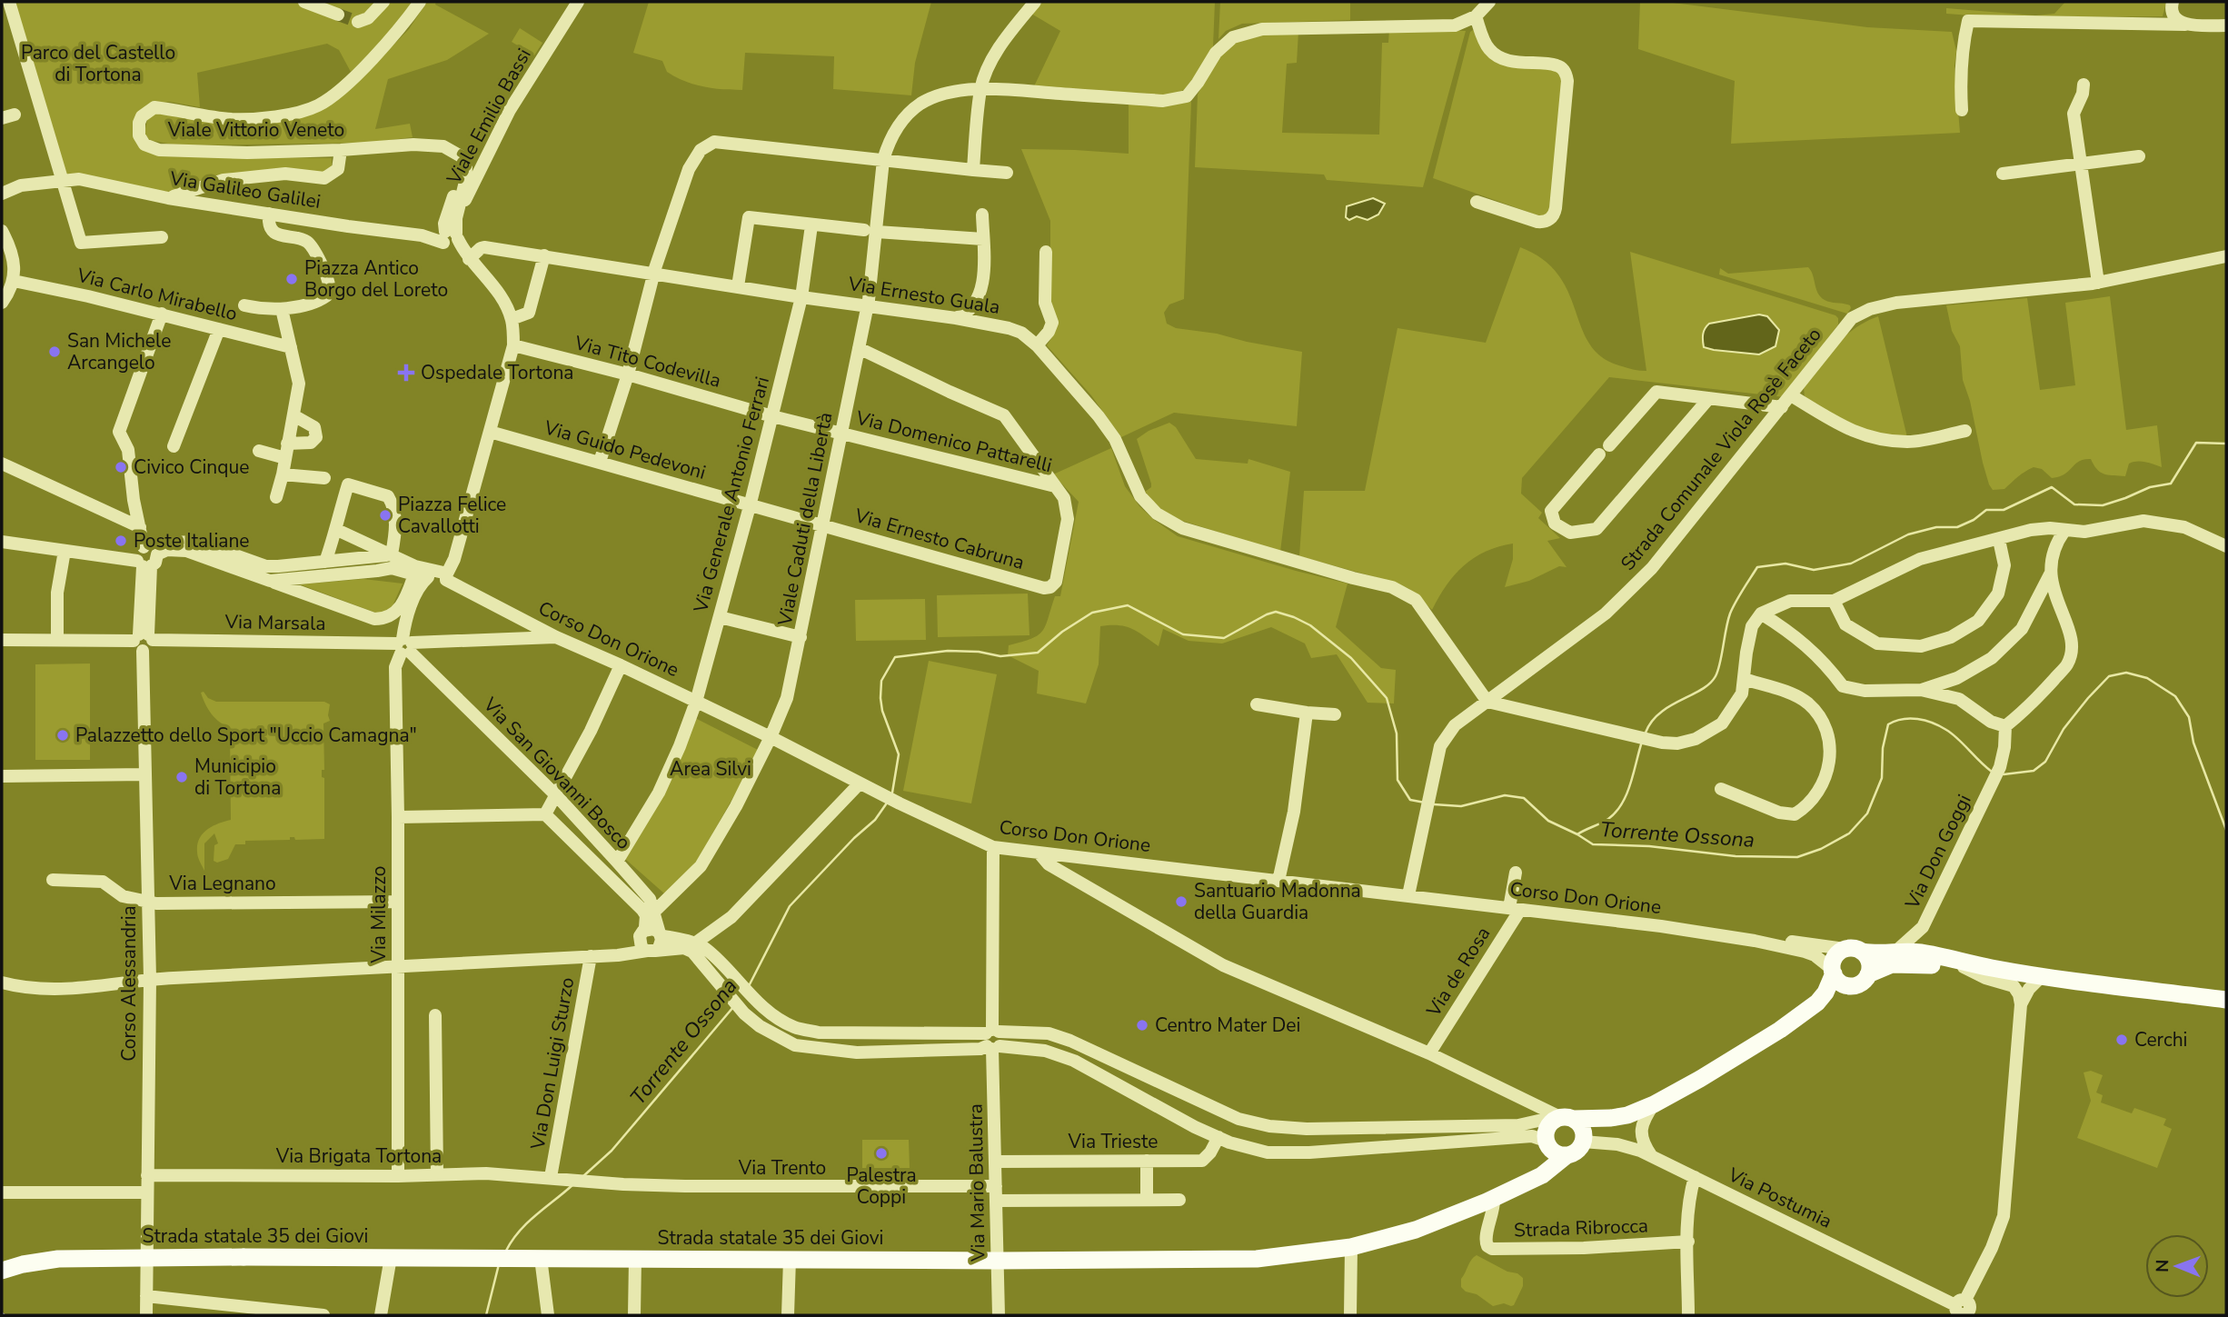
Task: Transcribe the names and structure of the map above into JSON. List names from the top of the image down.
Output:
{
  "streets": {
    "main road": ["Strada statale 35 dei Giovi"],
    "street": [
      "Viale Emilio Bassi",
      "Viale Vittorio Veneto",
      "Via Galileo Galilei",
      "Via Carlo Mirabello",
      "Via Ernesto Guala",
      "Via Tito Codevilla",
      "Via Domenico Pattarelli",
      "Strada Comunale Viola Rosè Faceto",
      "Via Guido Pedevoni",
      "Via Generale Antonio Ferrari",
      "Viale Caduti della Libertà",
      "Via Ernesto Cabruna",
      "Via Marsala",
      "Corso Don Orione",
      "Via San Giovanni Bosco",
      "Via Don Goggi",
      "Via Legnano",
      "Via Milazzo",
      "Via de Rosa",
      "Corso Alessandria",
      "Via Don Luigi Sturzo",
      "Via Trieste",
      "Via Brigata Tortona",
      "Via Trento",
      "Via Mario Balustra",
      "Via Postumia",
      "Strada Ribrocca"
    ]
  },
  "crossings": [
    ["Via Carlo Mirabello", "Corso Alessandria"],
    ["Via Ernesto Guala", "Strada Comunale Viola Rosè Faceto"],
    ["Via Ernesto Guala", "Via Generale Antonio Ferrari"],
    ["Via Ernesto Guala", "Viale Caduti della Libertà"],
    ["Via Tito Codevilla", "Via Domenico Pattarelli"],
    ["Via Tito Codevilla", "Via Generale Antonio Ferrari"],
    ["Via Domenico Pattarelli", "Via Generale Antonio Ferrari"],
    ["Via Domenico Pattarelli", "Viale Caduti della Libertà"],
    ["Via Domenico Pattarelli", "Via Ernesto Cabruna"],
    ["Strada Comunale Viola Rosè Faceto", "Corso Don Orione"],
    ["Via Guido Pedevoni", "Via Generale Antonio Ferrari"],
    ["Via Guido Pedevoni", "Via Ernesto Cabruna"],
    ["Via Generale Antonio Ferrari", "Via Ernesto Cabruna"],
    ["Via Generale Antonio Ferrari", "Corso Don Orione"],
    ["Via Generale Antonio Ferrari", "Via San Giovanni Bosco"],
    ["Viale Caduti della Libertà", "Via Ernesto Cabruna"],
    ["Viale Caduti della Libertà", "Corso Don Orione"],
    ["Viale Caduti della Libertà", "Via San Giovanni Bosco"],
    ["Via Marsala", "Corso Don Orione"],
    ["Via Marsala", "Via San Giovanni Bosco"],
    ["Via Marsala", "Via Milazzo"],
    ["Via Marsala", "Corso Alessandria"],
    ["Corso Don Orione", "Via Milazzo"],
    ["Corso Don Orione", "Via de Rosa"],
    ["Corso Don Orione", "Via Mario Balustra"],
    ["Via San Giovanni Bosco", "Via Milazzo"],
    ["Via Legnano", "Via Milazzo"],
    ["Via Legnano", "Corso Alessandria"],
    ["Via Milazzo", "Via Brigata Tortona"],
    ["Corso Alessandria", "Via Brigata Tortona"],
    ["Via Don Luigi Sturzo", "Via Brigata Tortona"],
    ["Via Trieste", "Via Mario Balustra"],
    ["Via Brigata Tortona", "Via Trento"],
    ["Via Trento", "Via Mario Balustra"],
    ["Via Mario Balustra", "Strada statale 35 dei Giovi"],
    ["Via Postumia", "Strada statale 35 dei Giovi"],
    ["Strada Ribrocca", "Strada statale 35 dei Giovi"]
  ],
  "water": ["Torrente Ossona"],
  "parks": ["Parco del Castello di Tortona", "Area Silvi"],
  "places": {
    "other": [
      "Piazza Antico Borgo del Loreto",
      "San Michele Arcangelo",
      "Civico Cinque",
      "Piazza Felice Cavallotti",
      "Poste Italiane",
      "Palazzetto dello Sport \"Uccio Camagna\"",
      "Municipio di Tortona",
      "Santuario Madonna della Guardia",
      "Centro Mater Dei",
      "Cerchi",
      "Palestra Coppi"
    ],
    "health": ["Ospedale Tortona"]
  },
  "north": "left"
}
